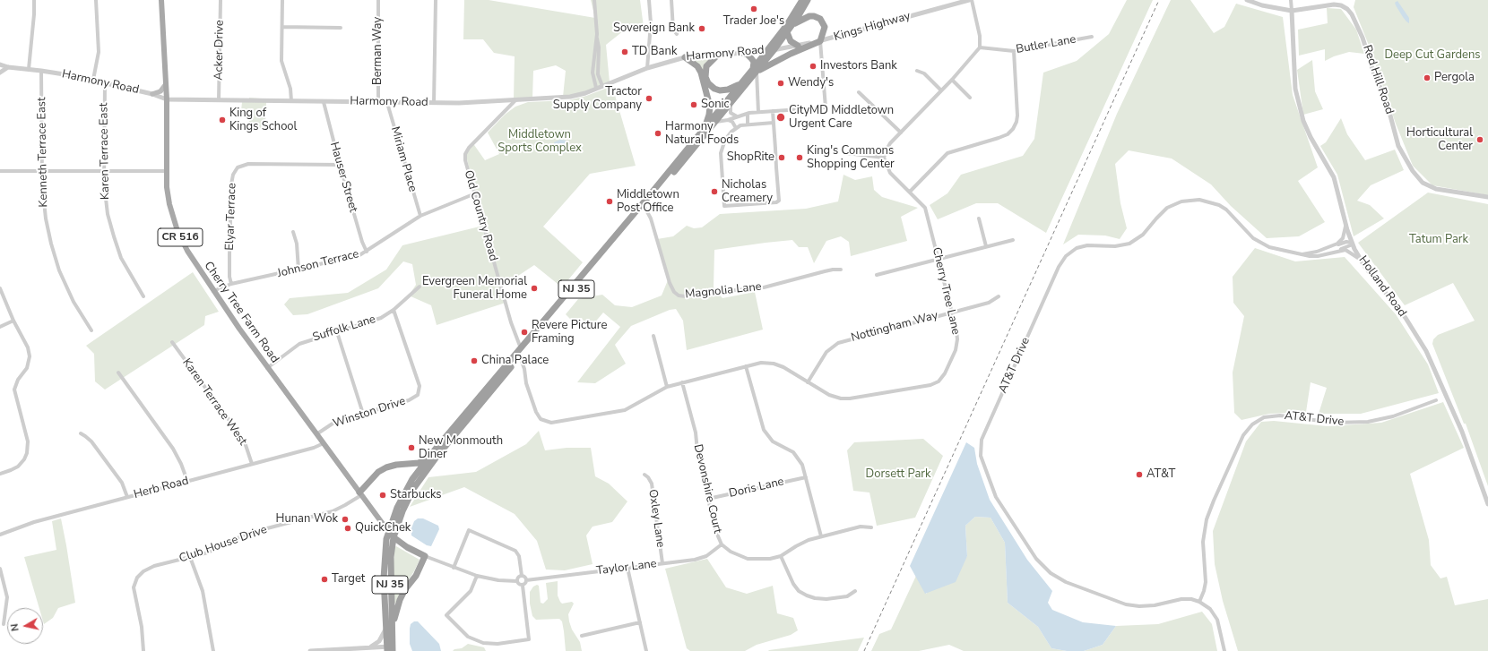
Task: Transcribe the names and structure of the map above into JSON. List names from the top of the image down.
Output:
{
  "streets": {
    "highway": ["CR 516", "NJ 35"],
    "main road": ["Cherry Tree Farm Road"],
    "street": [
      "Kings Highway",
      "Butler Lane",
      "Acker Drive",
      "Berman Way",
      "Harmony Road",
      "Red Hill Road",
      "Karen Terrace East",
      "Kenneth Terrace East",
      "Miriam Place",
      "Hauser Street",
      "Old Country Road",
      "Elyar Terrace",
      "Johnson Terrace",
      "Holland Road",
      "Magnolia Lane",
      "Cherry Tree Lane",
      "Nottingham Way",
      "Suffolk Lane",
      "AT&T Drive",
      "Karen Terrace West",
      "Winston Drive",
      "Herb Road",
      "Doris Lane",
      "Devonshire Court",
      "Oxley Lane",
      "Club House Drive",
      "Taylor Lane"
    ]
  },
  "crossings": [
    ["Kings Highway", "Harmony Road"],
    ["Kings Highway", "NJ 35"],
    ["Acker Drive", "Harmony Road"],
    ["Berman Way", "Harmony Road"],
    ["Harmony Road", "Karen Terrace East"],
    ["Harmony Road", "Kenneth Terrace East"],
    ["Harmony Road", "Miriam Place"],
    ["Harmony Road", "Hauser Street"],
    ["Harmony Road", "Old Country Road"],
    ["Harmony Road", "NJ 35"],
    ["Harmony Road", "Cherry Tree Farm Road"],
    ["Red Hill Road", "Holland Road"],
    ["Miriam Place", "Johnson Terrace"],
    ["Hauser Street", "Elyar Terrace"],
    ["Hauser Street", "Johnson Terrace"],
    ["Old Country Road", "Johnson Terrace"],
    ["Old Country Road", "NJ 35"],
    ["Elyar Terrace", "Johnson Terrace"],
    ["CR 516", "NJ 35"],
    ["CR 516", "Cherry Tree Farm Road"],
    ["Johnson Terrace", "Cherry Tree Farm Road"],
    ["Holland Road", "AT&T Drive"],
    ["NJ 35", "Magnolia Lane"],
    ["NJ 35", "Cherry Tree Lane"],
    ["NJ 35", "Cherry Tree Farm Road"],
    ["Cherry Tree Lane", "Nottingham Way"],
    ["Cherry Tree Lane", "Devonshire Court"],
    ["Cherry Tree Farm Road", "Suffolk Lane"],
    ["Cherry Tree Farm Road", "Winston Drive"],
    ["Cherry Tree Farm Road", "Herb Road"],
    ["Cherry Tree Farm Road", "Club House Drive"],
    ["Suffolk Lane", "Winston Drive"],
    ["Karen Terrace West", "Herb Road"],
    ["Doris Lane", "Devonshire Court"],
    ["Devonshire Court", "Taylor Lane"],
    ["Oxley Lane", "Taylor Lane"]
  ],
  "parks": [
    "Deep Cut Gardens",
    "Middletown Sports Complex",
    "Tatum Park",
    "Dorsett Park"
  ],
  "places": [
    "Trader Joe's",
    "Sovereign Bank",
    "TD Bank",
    "Investors Bank",
    "Pergola",
    "Wendy's",
    "Tractor Supply Company",
    "Sonic",
    "CityMD Middletown Urgent Care",
    "King of Kings School",
    "Harmony Natural Foods",
    "Horticultural Center",
    "ShopRite",
    "King's Commons Shopping Center",
    "Nicholas Creamery",
    "Middletown Post Office",
    "Evergreen Memorial Funeral Home",
    "Revere Picture Framing",
    "China Palace",
    "New Monmouth Diner",
    "AT&T",
    "Starbucks",
    "Hunan Wok",
    "QuickChek",
    "Target"
  ],
  "north": "left"
}
